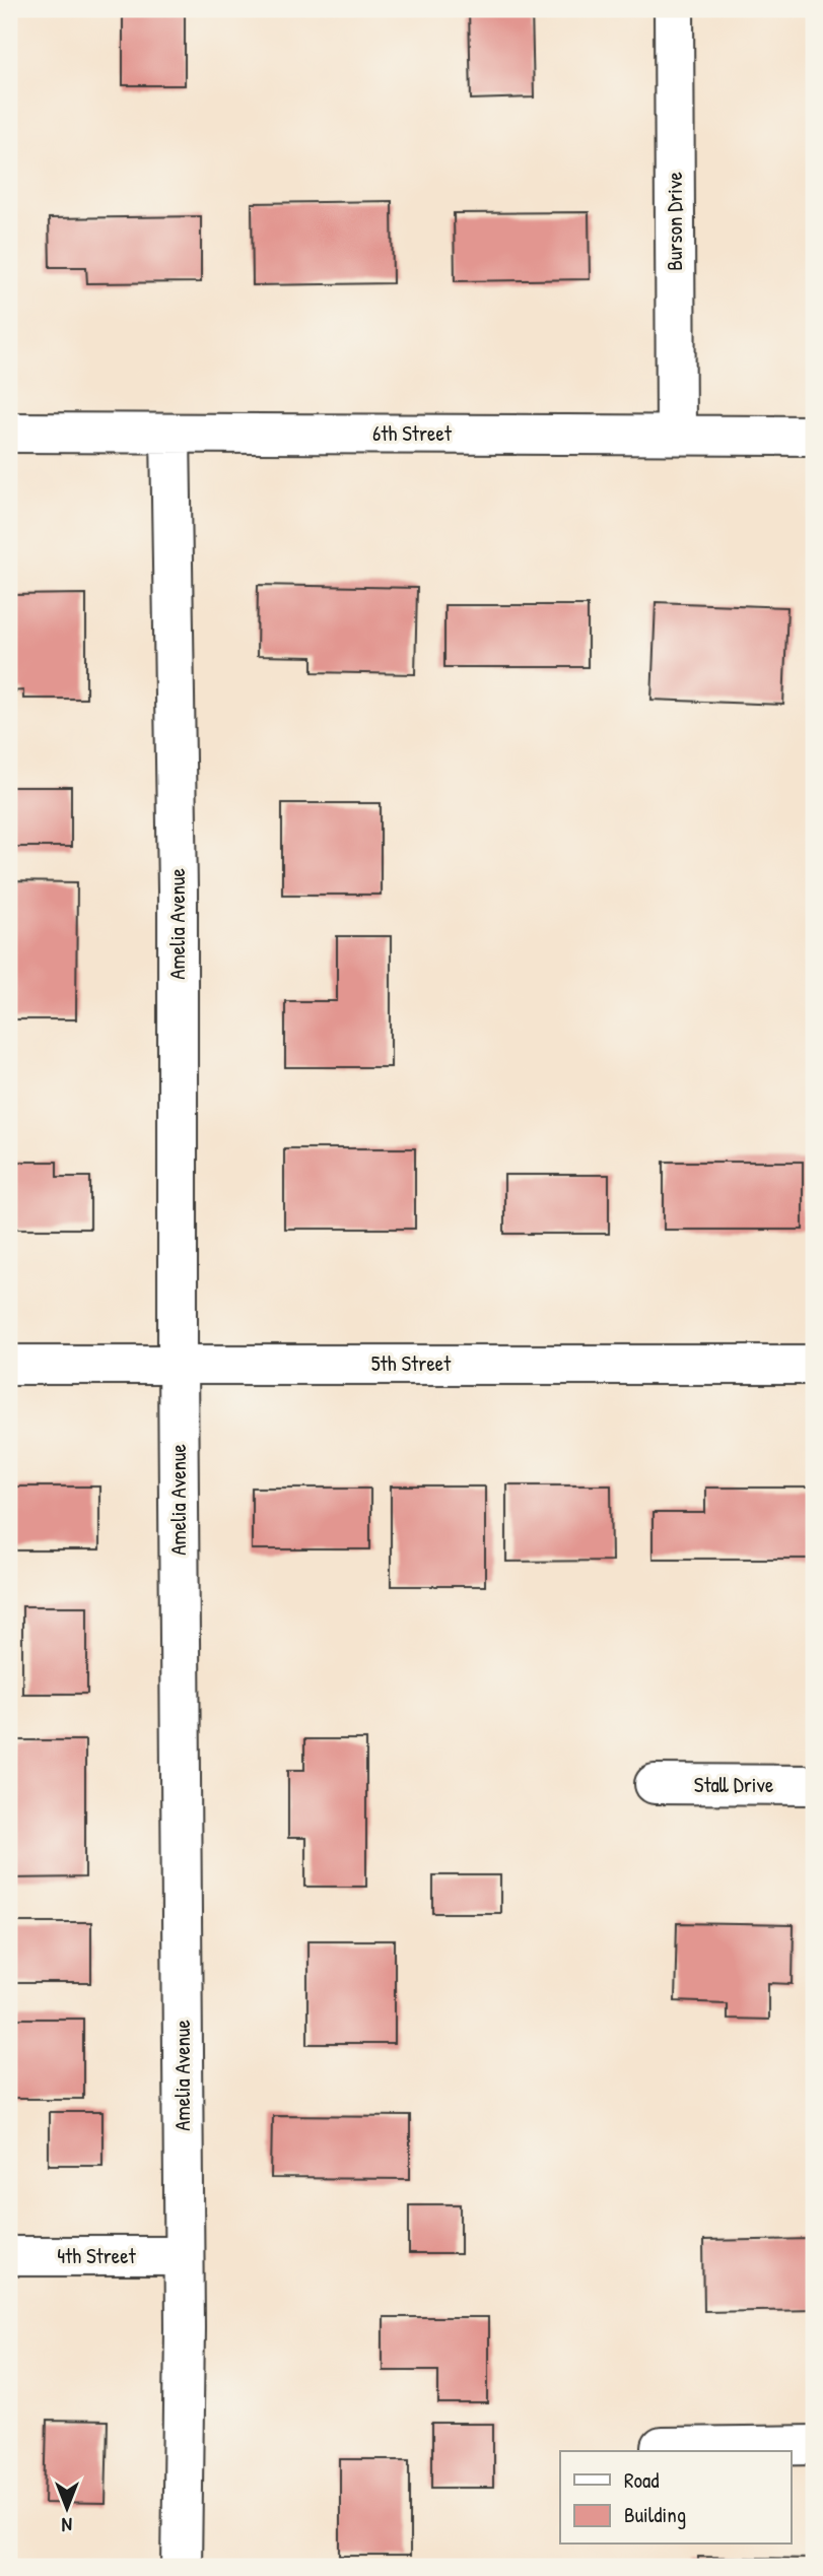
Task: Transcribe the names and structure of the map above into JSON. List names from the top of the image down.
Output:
{
  "streets": {
    "street": [
      "Burson Drive",
      "6th Street",
      "Amelia Avenue",
      "5th Street",
      "Stall Drive",
      "4th Street"
    ]
  },
  "crossings": [
    ["Burson Drive", "6th Street"],
    ["6th Street", "Amelia Avenue"],
    ["Amelia Avenue", "5th Street"],
    ["Amelia Avenue", "4th Street"]
  ],
  "legend": ["Road", "Building"],
  "north": "bottom"
}
